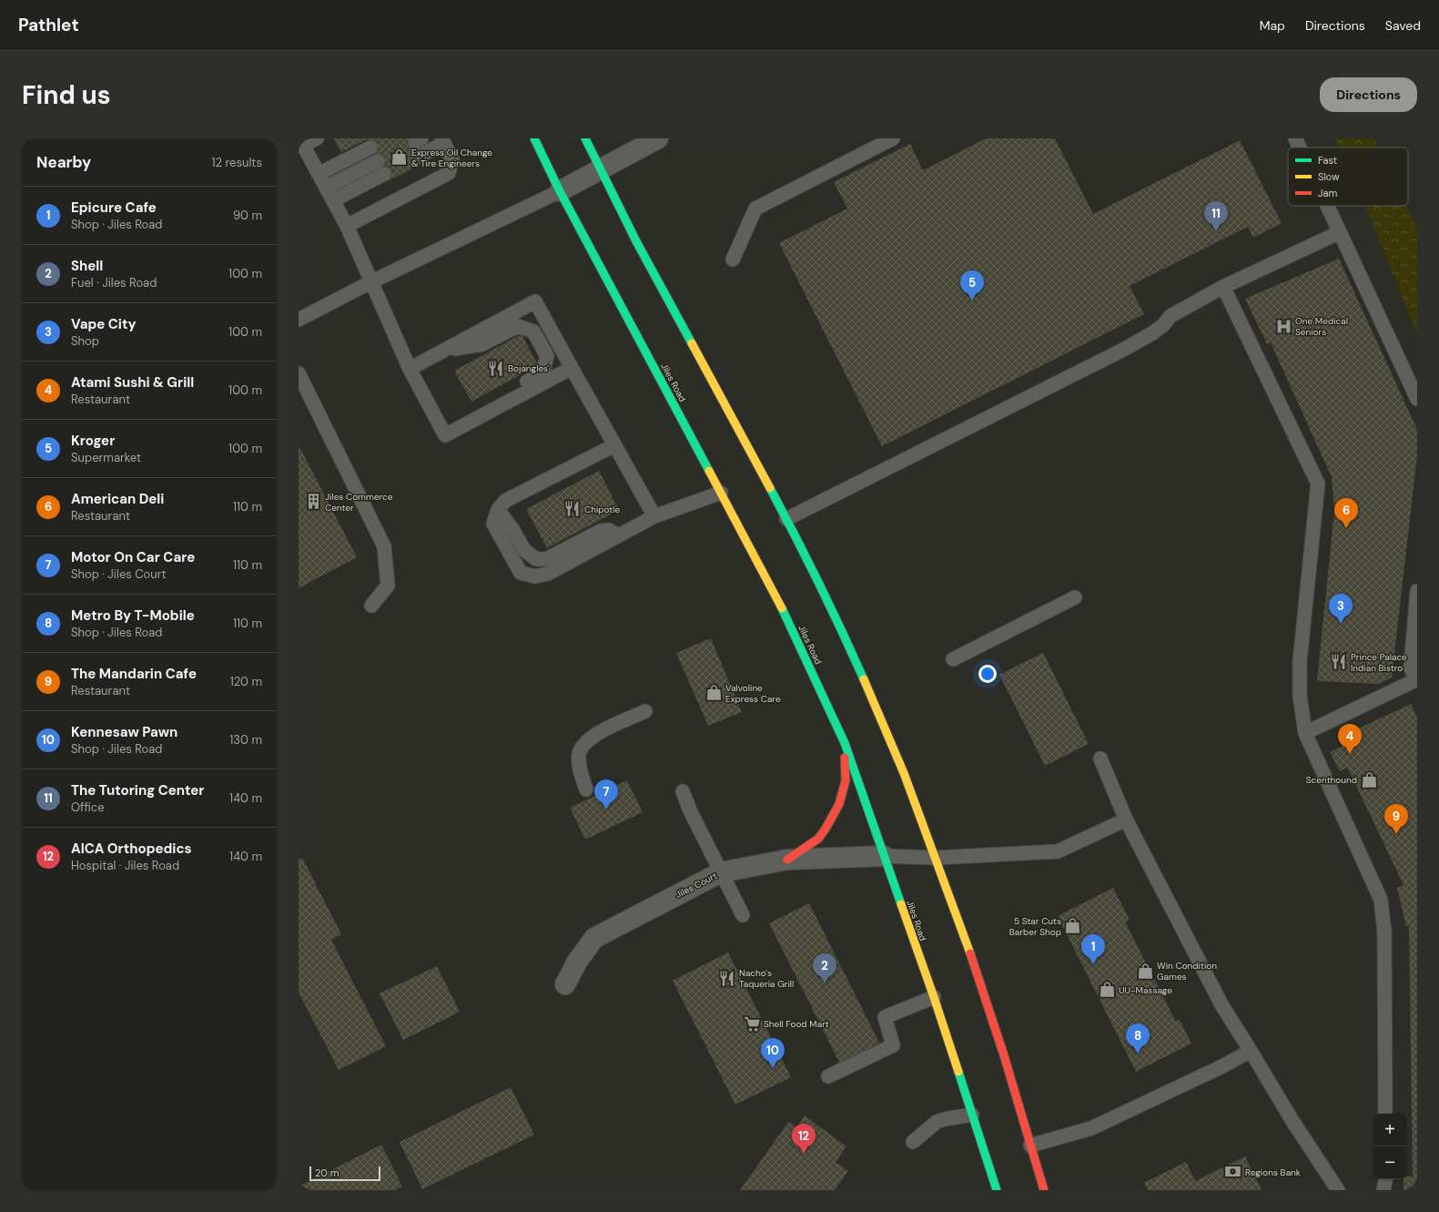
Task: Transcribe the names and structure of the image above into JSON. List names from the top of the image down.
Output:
{
  "streets": {
    "street": ["Jiles Road", "Jiles Court"]
  },
  "crossings": [
    ["Jiles Road", "Jiles Court"]
  ],
  "places": {
    "shop": [
      "Express Oil Change & Tire Engineers",
      "Valvoline Express Care",
      "Scenthound",
      "5 Star Cuts Barber Shop",
      "Win Condition Games",
      "UU-Massage"
    ],
    "hospital": ["One Medical Seniors"],
    "restaurant": [
      "Bojangles'",
      "Chipotle",
      "Prince Palace Indian Bistro",
      "Nacho's Taqueria Grill"
    ],
    "building": ["Jiles Commerce Center"],
    "supermarket": ["Shell Food Mart"],
    "bank": ["Regions Bank"]
  },
  "legend": ["Fast", "Slow", "Jam"],
  "scale_bar": "20 m",
  "page": {
    "header": "Pathlet",
    "nav": ["Map", "Directions", "Saved"],
    "buttons": "Directions",
    "title": "Find us",
    "heading": ["Nearby", "12 results"],
    "list": [
      {
        "mark": "1",
        "name": "Epicure Cafe",
        "note": "Shop · Jiles Road",
        "value": "90 m"
      },
      {
        "mark": "2",
        "name": "Shell",
        "note": "Fuel · Jiles Road",
        "value": "100 m"
      },
      {
        "mark": "3",
        "name": "Vape City",
        "note": "Shop",
        "value": "100 m"
      },
      {
        "mark": "4",
        "name": "Atami Sushi & Grill",
        "note": "Restaurant",
        "value": "100 m"
      },
      {
        "mark": "5",
        "name": "Kroger",
        "note": "Supermarket",
        "value": "100 m"
      },
      {
        "mark": "6",
        "name": "American Deli",
        "note": "Restaurant",
        "value": "110 m"
      },
      {
        "mark": "7",
        "name": "Motor On Car Care",
        "note": "Shop · Jiles Court",
        "value": "110 m"
      },
      {
        "mark": "8",
        "name": "Metro By T-Mobile",
        "note": "Shop · Jiles Road",
        "value": "110 m"
      },
      {
        "mark": "9",
        "name": "The Mandarin Cafe",
        "note": "Restaurant",
        "value": "120 m"
      },
      {
        "mark": "10",
        "name": "Kennesaw Pawn",
        "note": "Shop · Jiles Road",
        "value": "130 m"
      },
      {
        "mark": "11",
        "name": "The Tutoring Center",
        "note": "Office",
        "value": "140 m"
      },
      {
        "mark": "12",
        "name": "AICA Orthopedics",
        "note": "Hospital · Jiles Road",
        "value": "140 m"
      }
    ],
    "pins": [
      "11",
      "5",
      "6",
      "3",
      "4",
      "7",
      "9",
      "1",
      "2",
      "8",
      "10",
      "12"
    ],
    "map_buttons": ["+", "−"],
    "scale": "20 m"
  }
}
